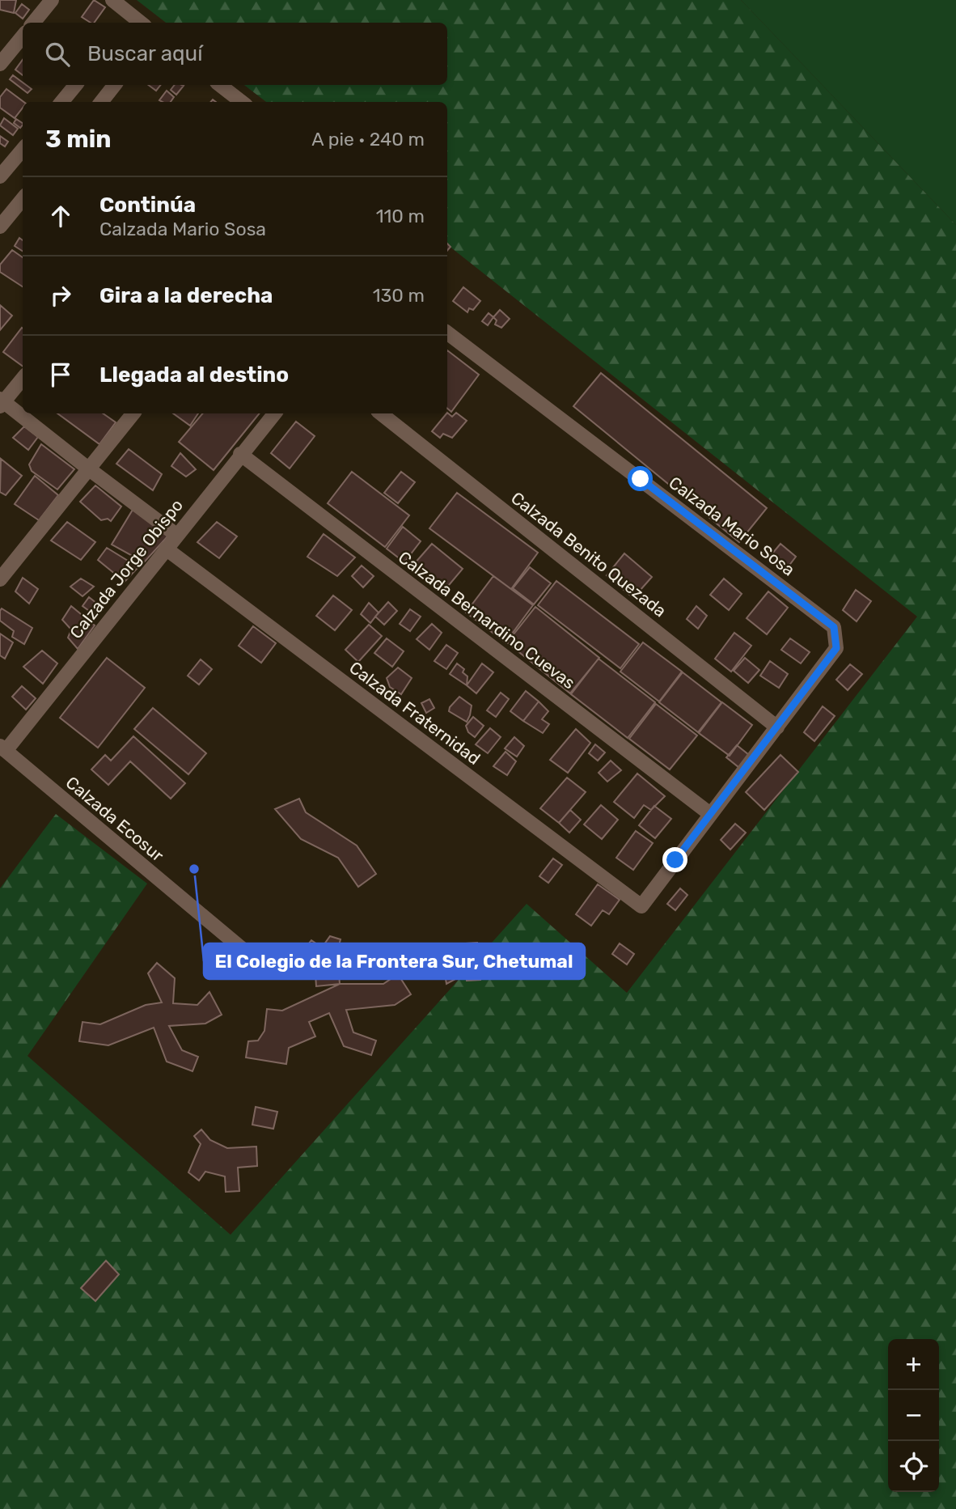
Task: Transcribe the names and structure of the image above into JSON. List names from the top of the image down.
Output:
{
  "streets": {
    "street": [
      "Calzada Mario Sosa",
      "Calzada Benito Quezada",
      "Calzada Jorge Obispo",
      "Calzada Bernardino Cuevas",
      "Calzada Fraternidad",
      "Calzada Ecosur"
    ]
  },
  "crossings": [
    ["Calzada Mario Sosa", "Calzada Benito Quezada"],
    ["Calzada Jorge Obispo", "Calzada Bernardino Cuevas"],
    ["Calzada Jorge Obispo", "Calzada Fraternidad"],
    ["Calzada Jorge Obispo", "Calzada Ecosur"],
    ["Calzada Bernardino Cuevas", "Calzada Fraternidad"]
  ],
  "places": ["El Colegio de la Frontera Sur, Chetumal"],
  "page": {
    "search": "Buscar aquí",
    "heading": ["3 min", "A pie · 240 m"],
    "list": [
      ["Continúa", "Calzada Mario Sosa", "110 m"],
      ["Gira a la derecha", "130 m"],
      "Llegada al destino"
    ],
    "map_buttons": ["+", "−"]
  }
}
